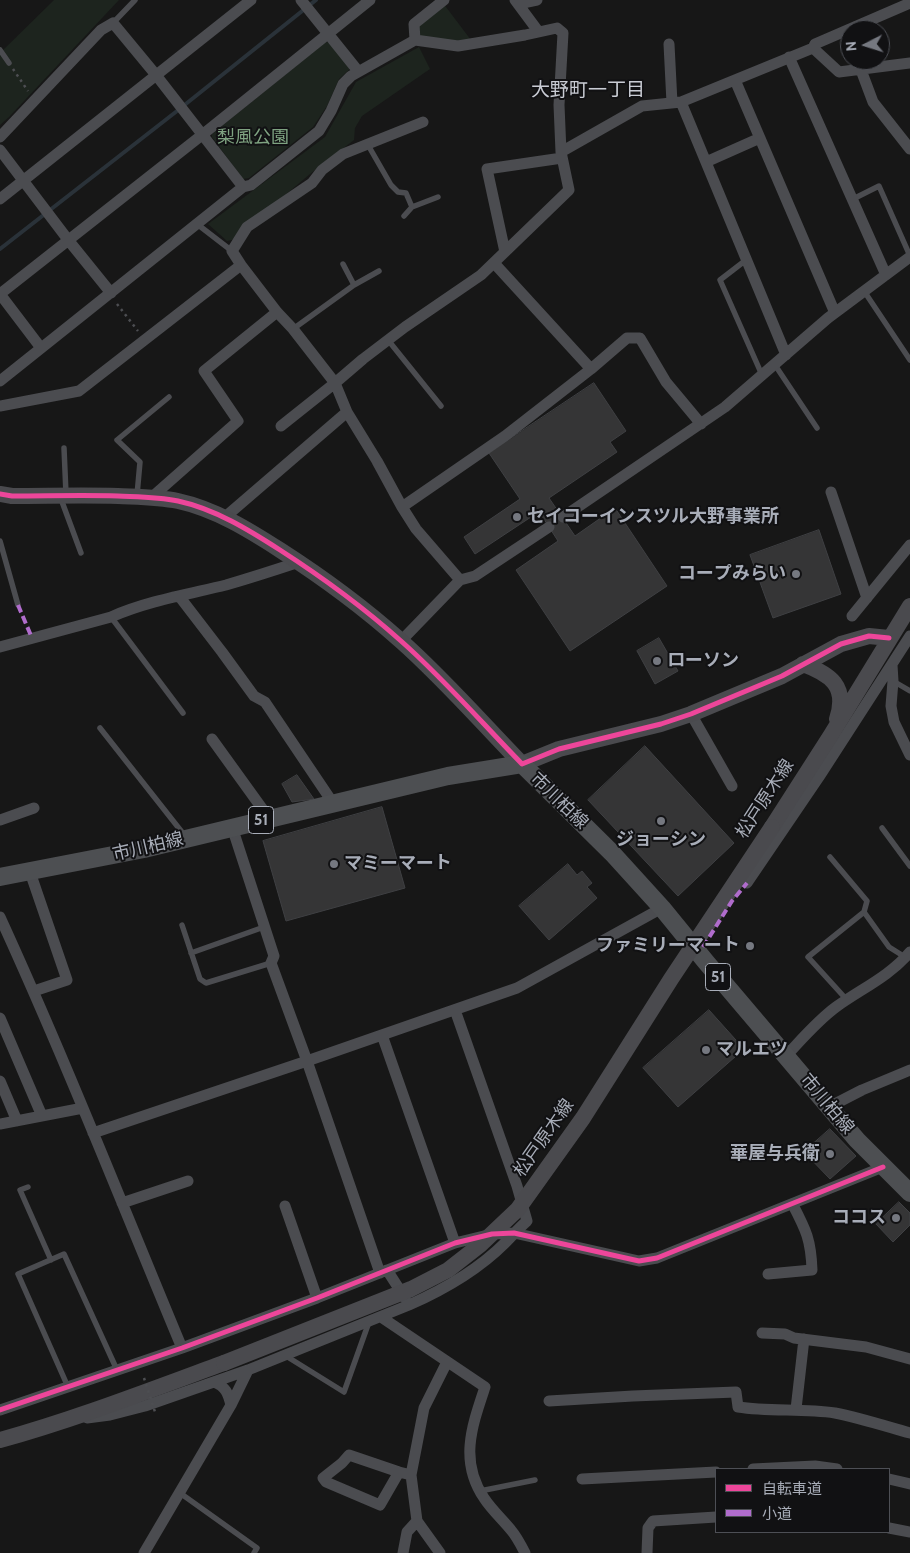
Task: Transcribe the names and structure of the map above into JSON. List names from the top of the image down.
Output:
{
  "streets": {
    "main road": ["松戸原木線", "市川柏線", "51"]
  },
  "districts": ["大野町一丁目"],
  "parks": ["梨風公園"],
  "places": [
    "セイコーインスツル大野事業所",
    "コープみらい",
    "ローソン",
    "ジョーシン",
    "マミーマート",
    "ファミリーマート",
    "マルエツ",
    "華屋与兵衛",
    "ココス"
  ],
  "legend": ["自転車道", "小道"],
  "north": "left"
}
